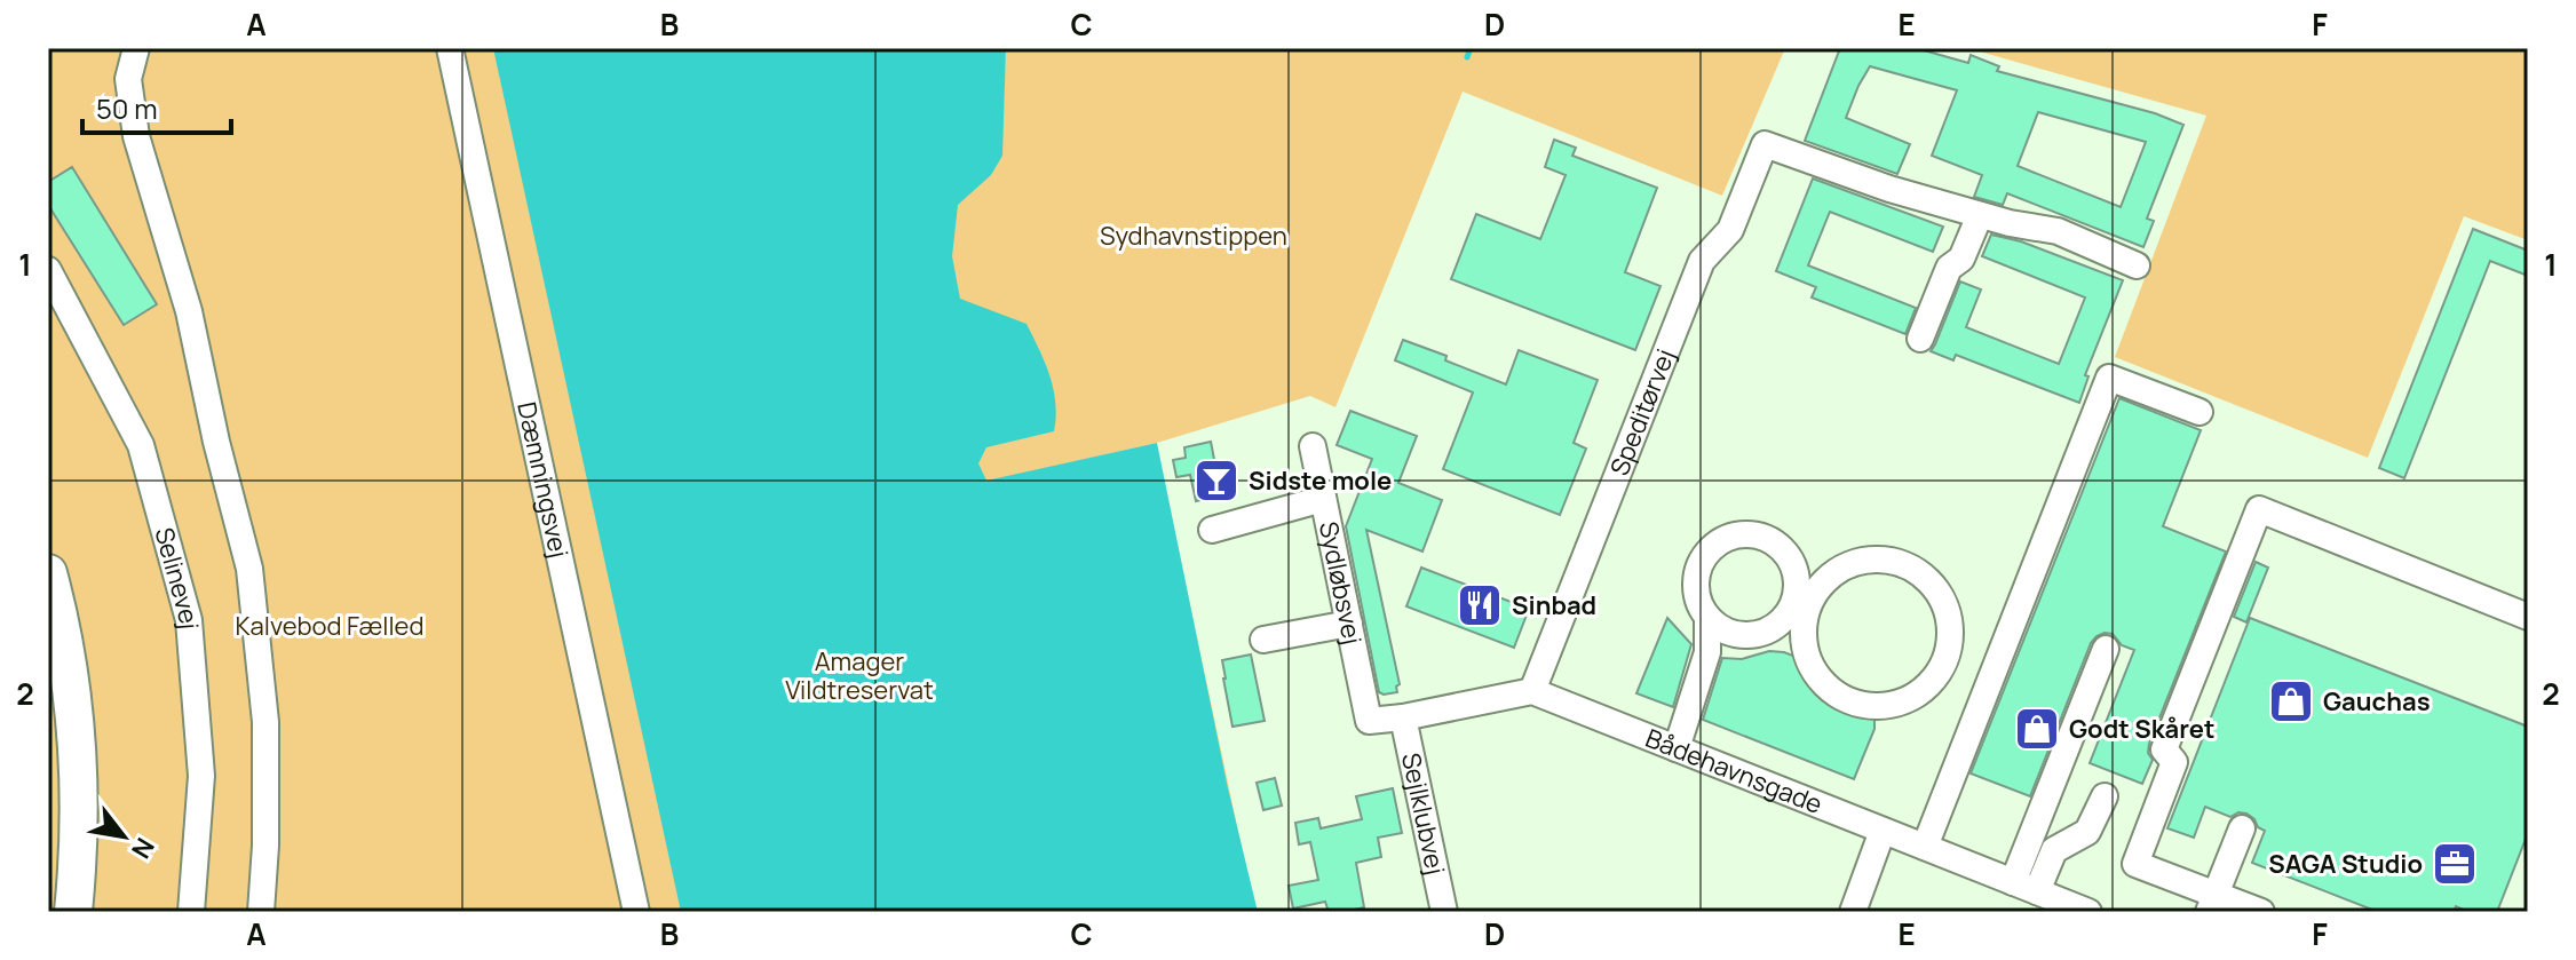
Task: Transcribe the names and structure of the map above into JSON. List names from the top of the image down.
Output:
{
  "streets": {
    "street": [
      "Speditørvej",
      "Dæmningsvej",
      "Selinevej",
      "Sydløbsvej",
      "Bådehavnsgade",
      "Sejlklubvej"
    ]
  },
  "crossings": [
    ["Speditørvej", "Bådehavnsgade"],
    ["Sydløbsvej", "Sejlklubvej"]
  ],
  "parks": ["Sydhavnstippen", "Kalvebod Fælled", "Amager Vildtreservat"],
  "places": {
    "bar": ["Sidste mole"],
    "restaurant": ["Sinbad"],
    "shop": ["Gauchas", "Godt Skåret"],
    "office": ["SAGA Studio"]
  },
  "scale_bar": "50 m",
  "north": "bottom right",
  "grid": {
    "columns": [
      "A",
      "B",
      "C",
      "D",
      "E",
      "F"
    ],
    "rows": ["1", "2"]
  }
}
